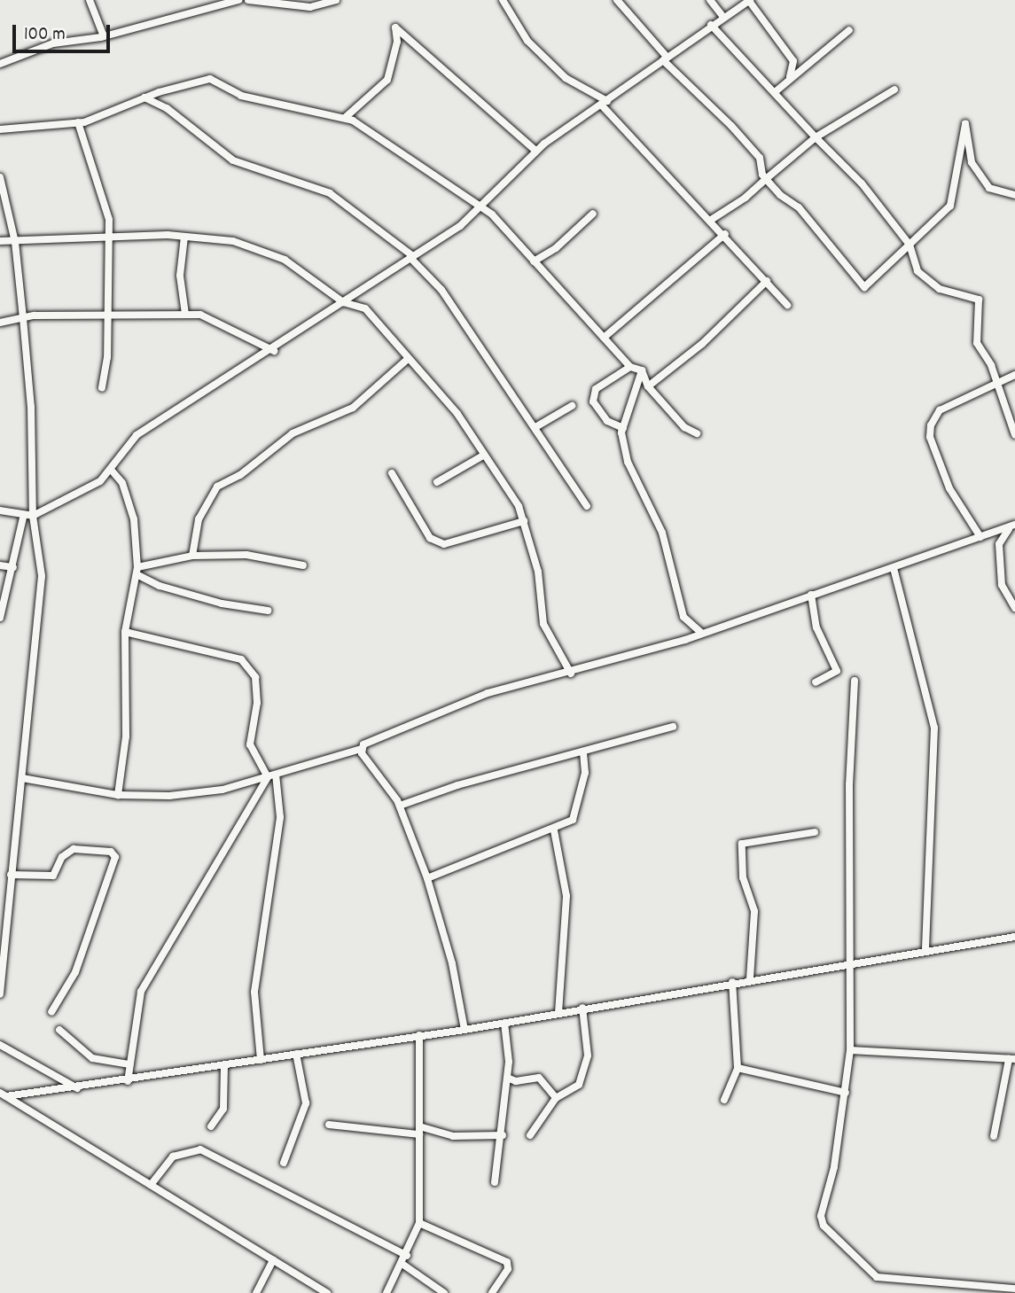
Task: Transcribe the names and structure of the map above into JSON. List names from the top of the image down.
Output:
{
  "scale_bar": "100 m"
}
